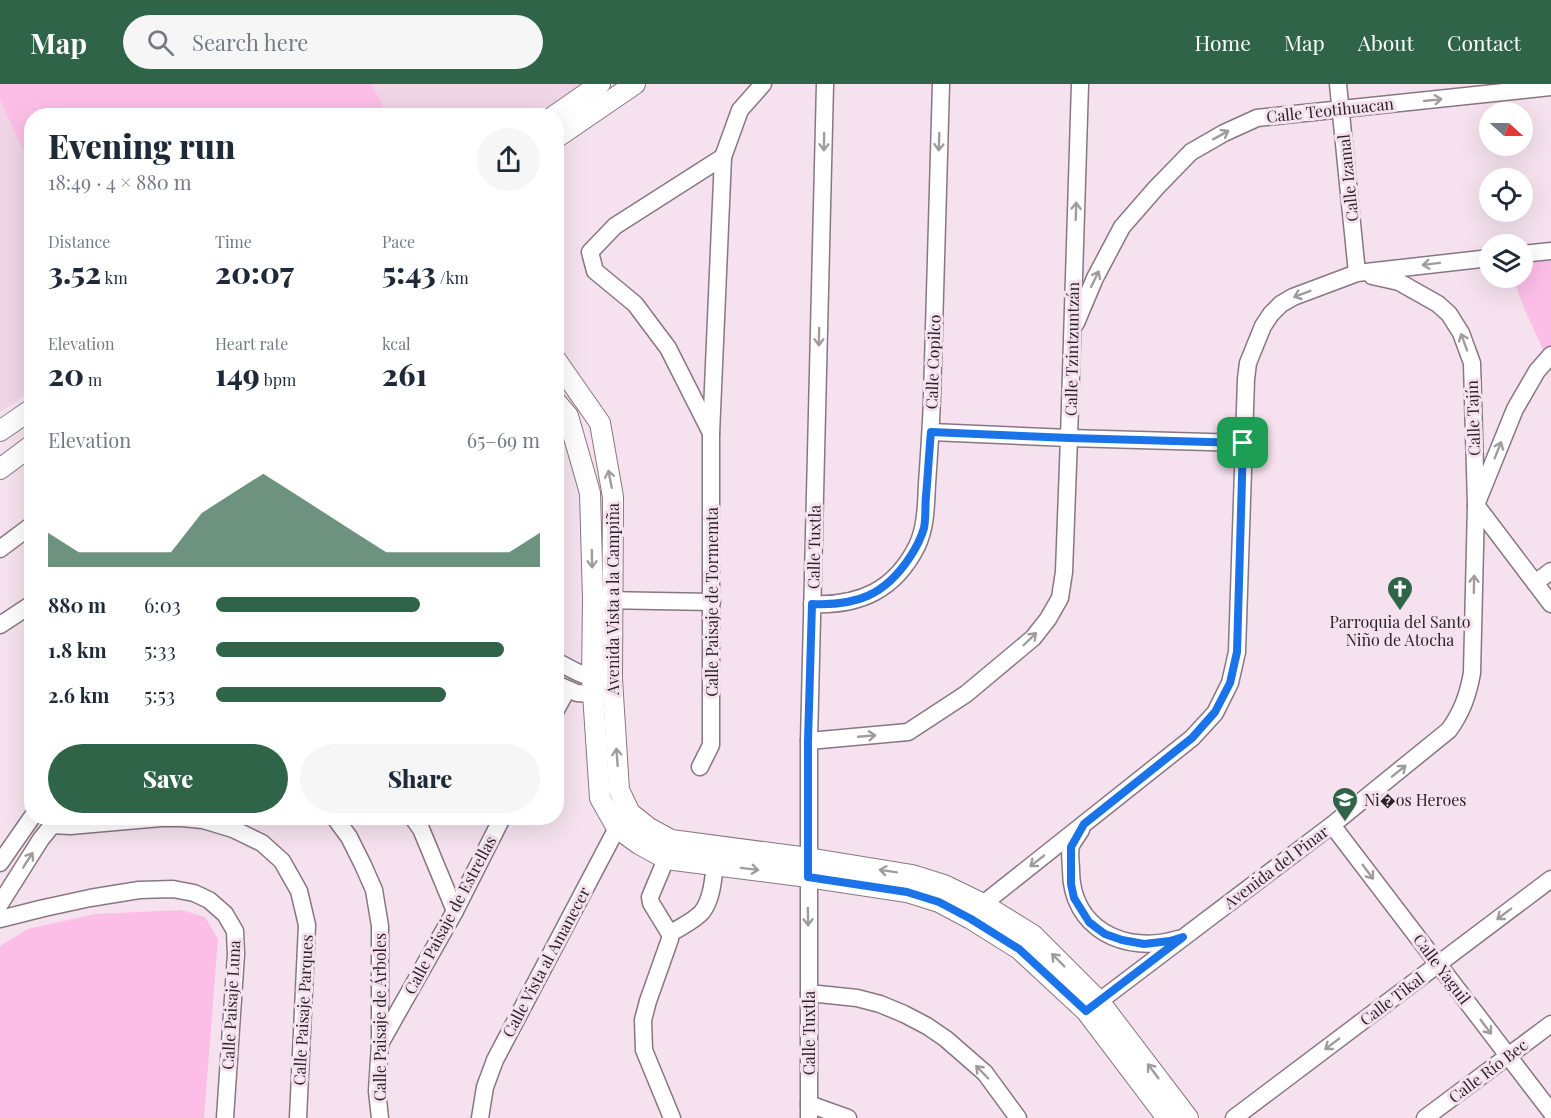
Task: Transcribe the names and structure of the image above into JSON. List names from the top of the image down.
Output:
{
  "streets": {
    "street": [
      "Calle Teotihuacan",
      "Calle Izamal",
      "Calle Tzintzuntzán",
      "Calle Copilco",
      "Calle Tajín",
      "Calle Tuxtla",
      "Avenida Vista a la Campiña",
      "Calle Paisaje de Tormemta",
      "Avenida del Pinar",
      "Calle Paisaje de Estrellas",
      "Calle Vista al Amanecer",
      "Calle Yaguil",
      "Calle Tikal",
      "Calle Paisaje Luna",
      "Calle Paisaje Parques",
      "Calle Paisaje de Árboles",
      "Calle Río Bec"
    ]
  },
  "crossings": [
    ["Calle Teotihuacan", "Calle Izamal"],
    ["Calle Teotihuacan", "Calle Tzintzuntzán"],
    ["Calle Izamal", "Calle Tajín"],
    ["Calle Izamal", "Avenida del Pinar"],
    ["Calle Tzintzuntzán", "Calle Tuxtla"],
    ["Calle Copilco", "Calle Tuxtla"],
    ["Calle Tajín", "Avenida del Pinar"],
    ["Avenida Vista a la Campiña", "Calle Vista al Amanecer"],
    ["Avenida del Pinar", "Calle Yaguil"],
    ["Calle Paisaje de Estrellas", "Calle Paisaje de Árboles"],
    ["Calle Yaguil", "Calle Tikal"],
    ["Calle Yaguil", "Calle Río Bec"]
  ],
  "one_way": [
    "Calle Teotihuacan",
    "Calle Tzintzuntzán",
    "Calle Copilco",
    "Calle Tajín",
    "Calle Tuxtla",
    "Calle Yaguil",
    "Calle Tikal"
  ],
  "places": {
    "church": ["Parroquia del Santo Niño de Atocha"],
    "school or university": ["Ni�os Heroes"]
  },
  "north": "right",
  "page": {
    "header": "Map",
    "search": "Search here",
    "nav": [
      "Home",
      "Map",
      "About",
      "Contact"
    ],
    "heading": ["Evening run", "18:49 · 4 × 880 m"],
    "stats": [
      ["Distance", "3.52 km"],
      ["Time", "20:07"],
      ["Pace", "5:43 /km"],
      ["Elevation", "20 m"],
      ["Heart rate", "149 bpm"],
      ["kcal", "261"]
    ],
    "chart": ["Elevation", "65–69 m"],
    "list": [
      {
        "name": "880 m",
        "note": "6:03"
      },
      {
        "name": "1.8 km",
        "note": "5:33"
      },
      {
        "name": "2.6 km",
        "note": "5:53"
      }
    ],
    "buttons": ["Save", "Share"]
  }
}
